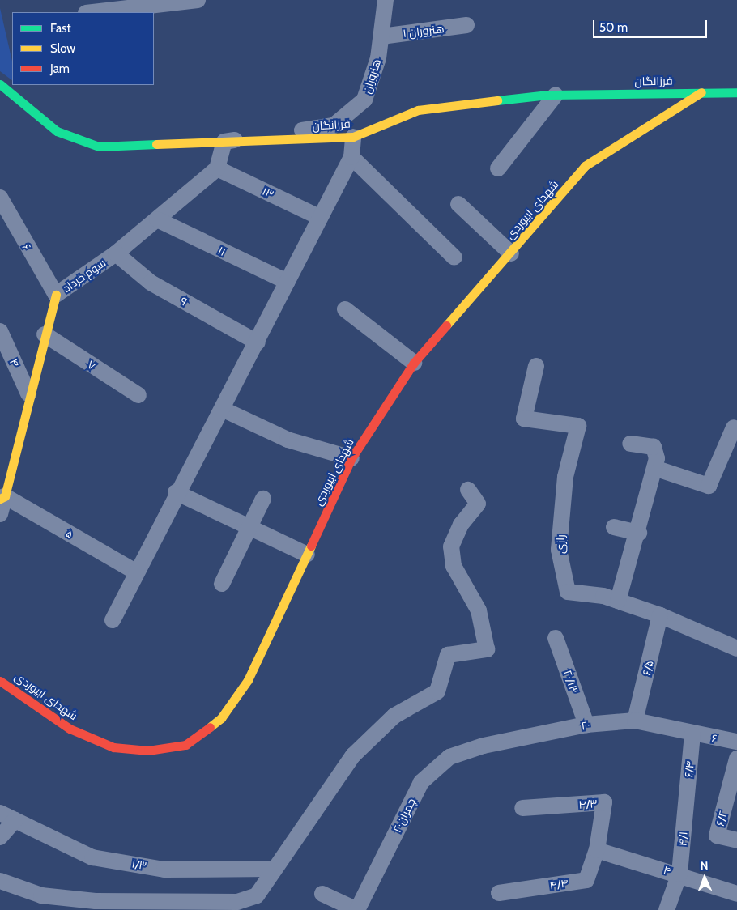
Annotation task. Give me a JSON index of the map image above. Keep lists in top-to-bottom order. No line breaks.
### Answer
{"streets":{"street":["هنروران ۱","هنروران","فرزانگان","۱۳","شهدای ابیوردی","۶","۱۱","سوم خرداد","۹","۴","۷","۵","رازی","۶/۵","۲۰/۱۳","۲۰","۶/۴","۴/۳","چمران۲۰","۶/۲","۴/۱","۱/۳","۴/۴"]},"crossings":[["هنروران ۱","هنروران"],["هنروران","فرزانگان"],["فرزانگان","شهدای ابیوردی"],["۱۳","سوم خرداد"],["۶","سوم خرداد"],["۶","۲۰"],["۶","۶/۴"],["۱۱","سوم خرداد"],["سوم خرداد","۹"],["سوم خرداد","۴"],["سوم خرداد","۷"],["سوم خرداد","۵"],["۴","۴/۳"],["۴","۴/۱"],["۴","۴/۴"],["رازی","۶/۵"],["۶/۵","۲۰"],["۲۰/۱۳","۲۰"],["۲۰","۶/۴"],["۲۰","چمران۲۰"],["۶/۴","۴/۱"],["۴/۳","۴/۴"]],"legend":["Fast","Slow","Jam"],"scale_bar":"50 m","north":"top"}
